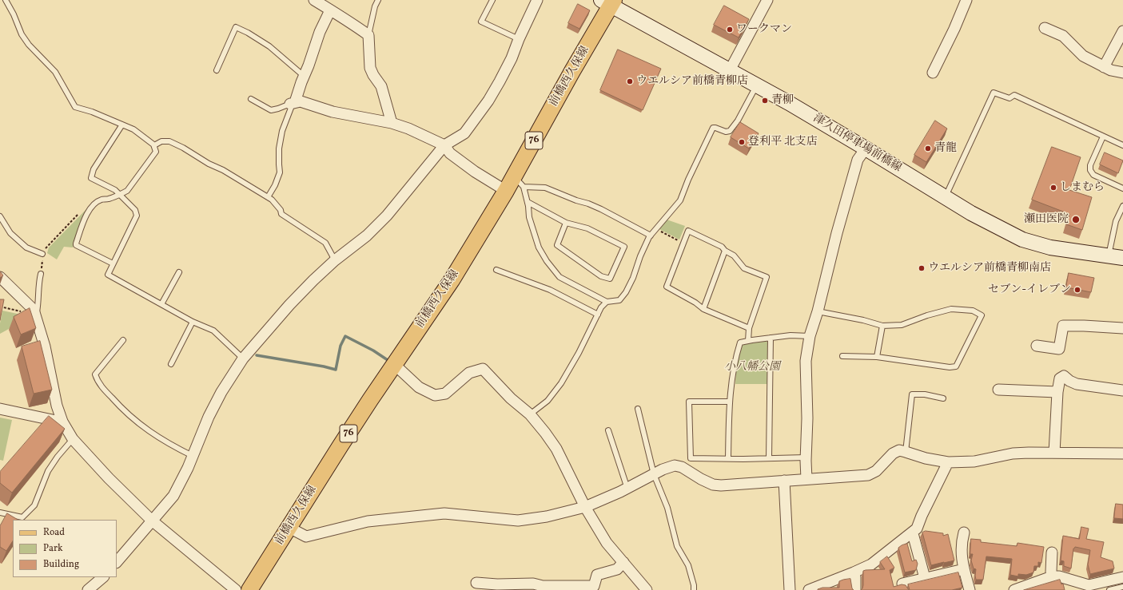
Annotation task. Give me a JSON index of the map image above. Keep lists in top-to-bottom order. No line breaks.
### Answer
{"streets":{"main road":["前橋西久保線","76","津久田停車場前橋線"]},"crossings":[["前橋西久保線","津久田停車場前橋線"]],"parks":["小八幡公園"],"places":["ワークマン","ウエルシア前橋青柳店","青柳","登利平 北支店","青龍","しまむら","瀬田医院","ウエルシア前橋青柳南店","セブン-イレブン"],"legend":["Road","Park","Building"]}
